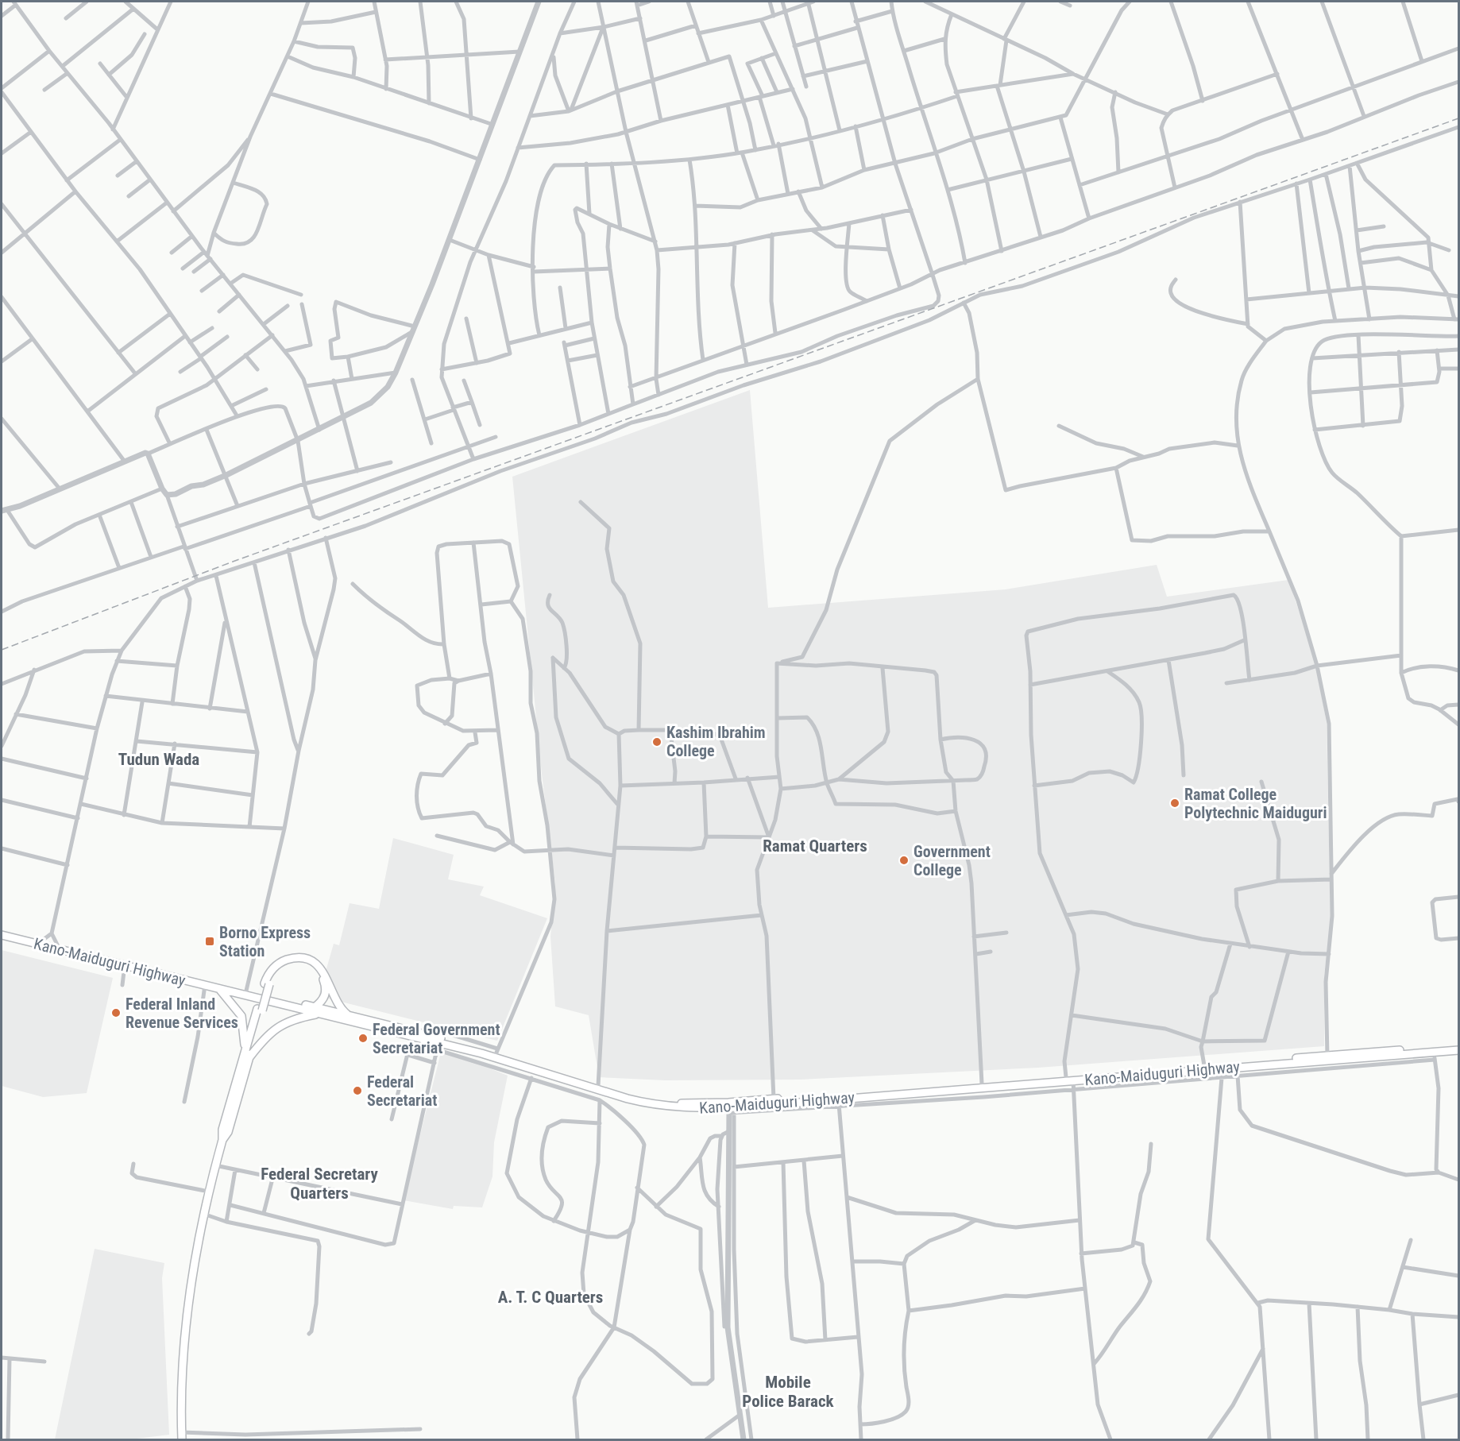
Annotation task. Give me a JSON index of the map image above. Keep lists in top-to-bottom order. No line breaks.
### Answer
{"streets":{"highway":["Kano-Maiduguri Highway"]},"districts":["Tudun Wada","Ramat Quarters","Federal Secretary Quarters","A. T. C Quarters","Mobile Police Barack"],"places":{"other":["Kashim Ibrahim College","Ramat College Polytechnic Maiduguri","Government College","Federal Inland Revenue Services","Federal Government Secretariat","Federal Secretariat"],"transit":["Borno Express Station"]}}
